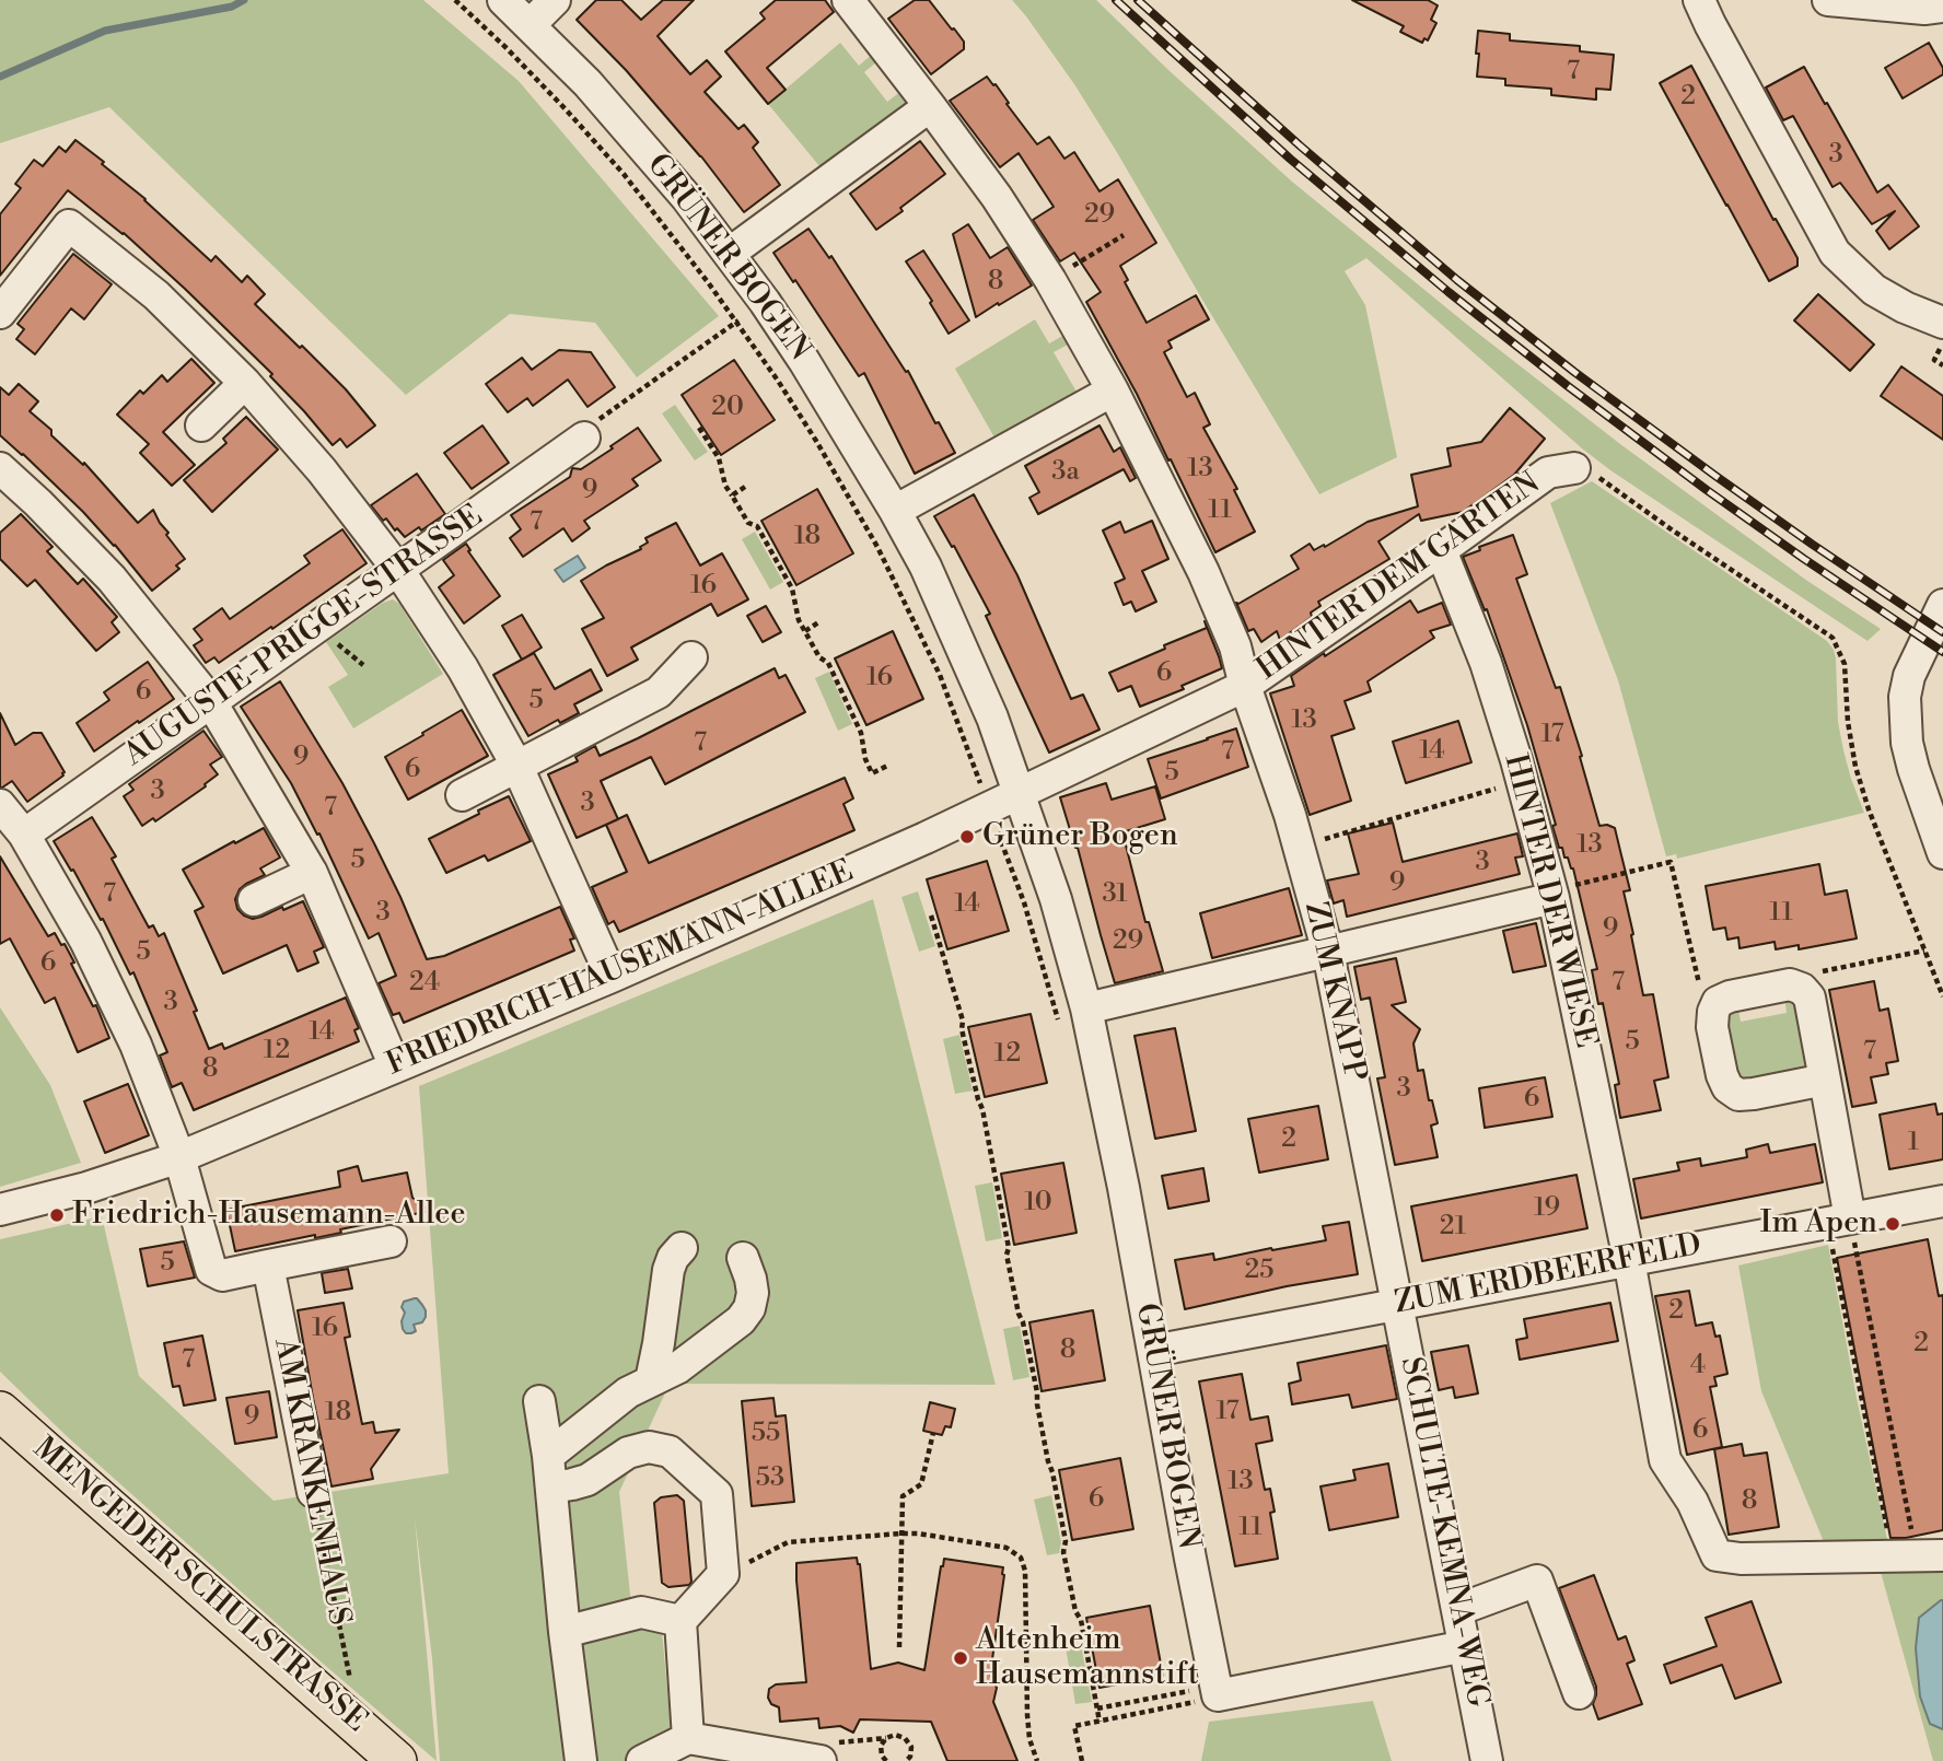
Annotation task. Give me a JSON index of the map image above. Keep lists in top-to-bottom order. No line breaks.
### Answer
{"streets":{"main road":["MENGEDER SCHULSTRASSE"],"street":["GRÜNER BOGEN","HINTER DEM GARTEN","AUGUSTE-PRIGGE-STRASSE","HINTER DER WIESE","FRIEDRICH-HAUSEMANN-ALLEE","ZUM KNAPP","ZUM ERDBEERFELD","AM KRANKENHAUS","SCHULTE-KEMNA-WEG"]},"crossings":[["GRÜNER BOGEN","HINTER DEM GARTEN"],["GRÜNER BOGEN","FRIEDRICH-HAUSEMANN-ALLEE"],["GRÜNER BOGEN","ZUM ERDBEERFELD"],["HINTER DEM GARTEN","HINTER DER WIESE"],["HINTER DEM GARTEN","FRIEDRICH-HAUSEMANN-ALLEE"],["HINTER DEM GARTEN","ZUM KNAPP"],["HINTER DER WIESE","ZUM ERDBEERFELD"],["ZUM KNAPP","ZUM ERDBEERFELD"],["ZUM KNAPP","SCHULTE-KEMNA-WEG"],["ZUM ERDBEERFELD","SCHULTE-KEMNA-WEG"]],"places":["Grüner Bogen","Friedrich-Hausemann-Allee","Im Apen","Altenheim Hausemannstift"],"house_numbers":["7","2","3","29","8","20","13","3a","9","11","7","18","16","6","16","6","5","13","17","7","14","7","9","6","5","3","3","7","13","5","3","9","7","31","14","3","11","9","29","5","6","24","7","3","14","5","12","7","12","8","3","6","2","1","10","19","21","5","25","2","16","2","8","7","4","17","18","9","6","55","53","13","6","8","11"]}
